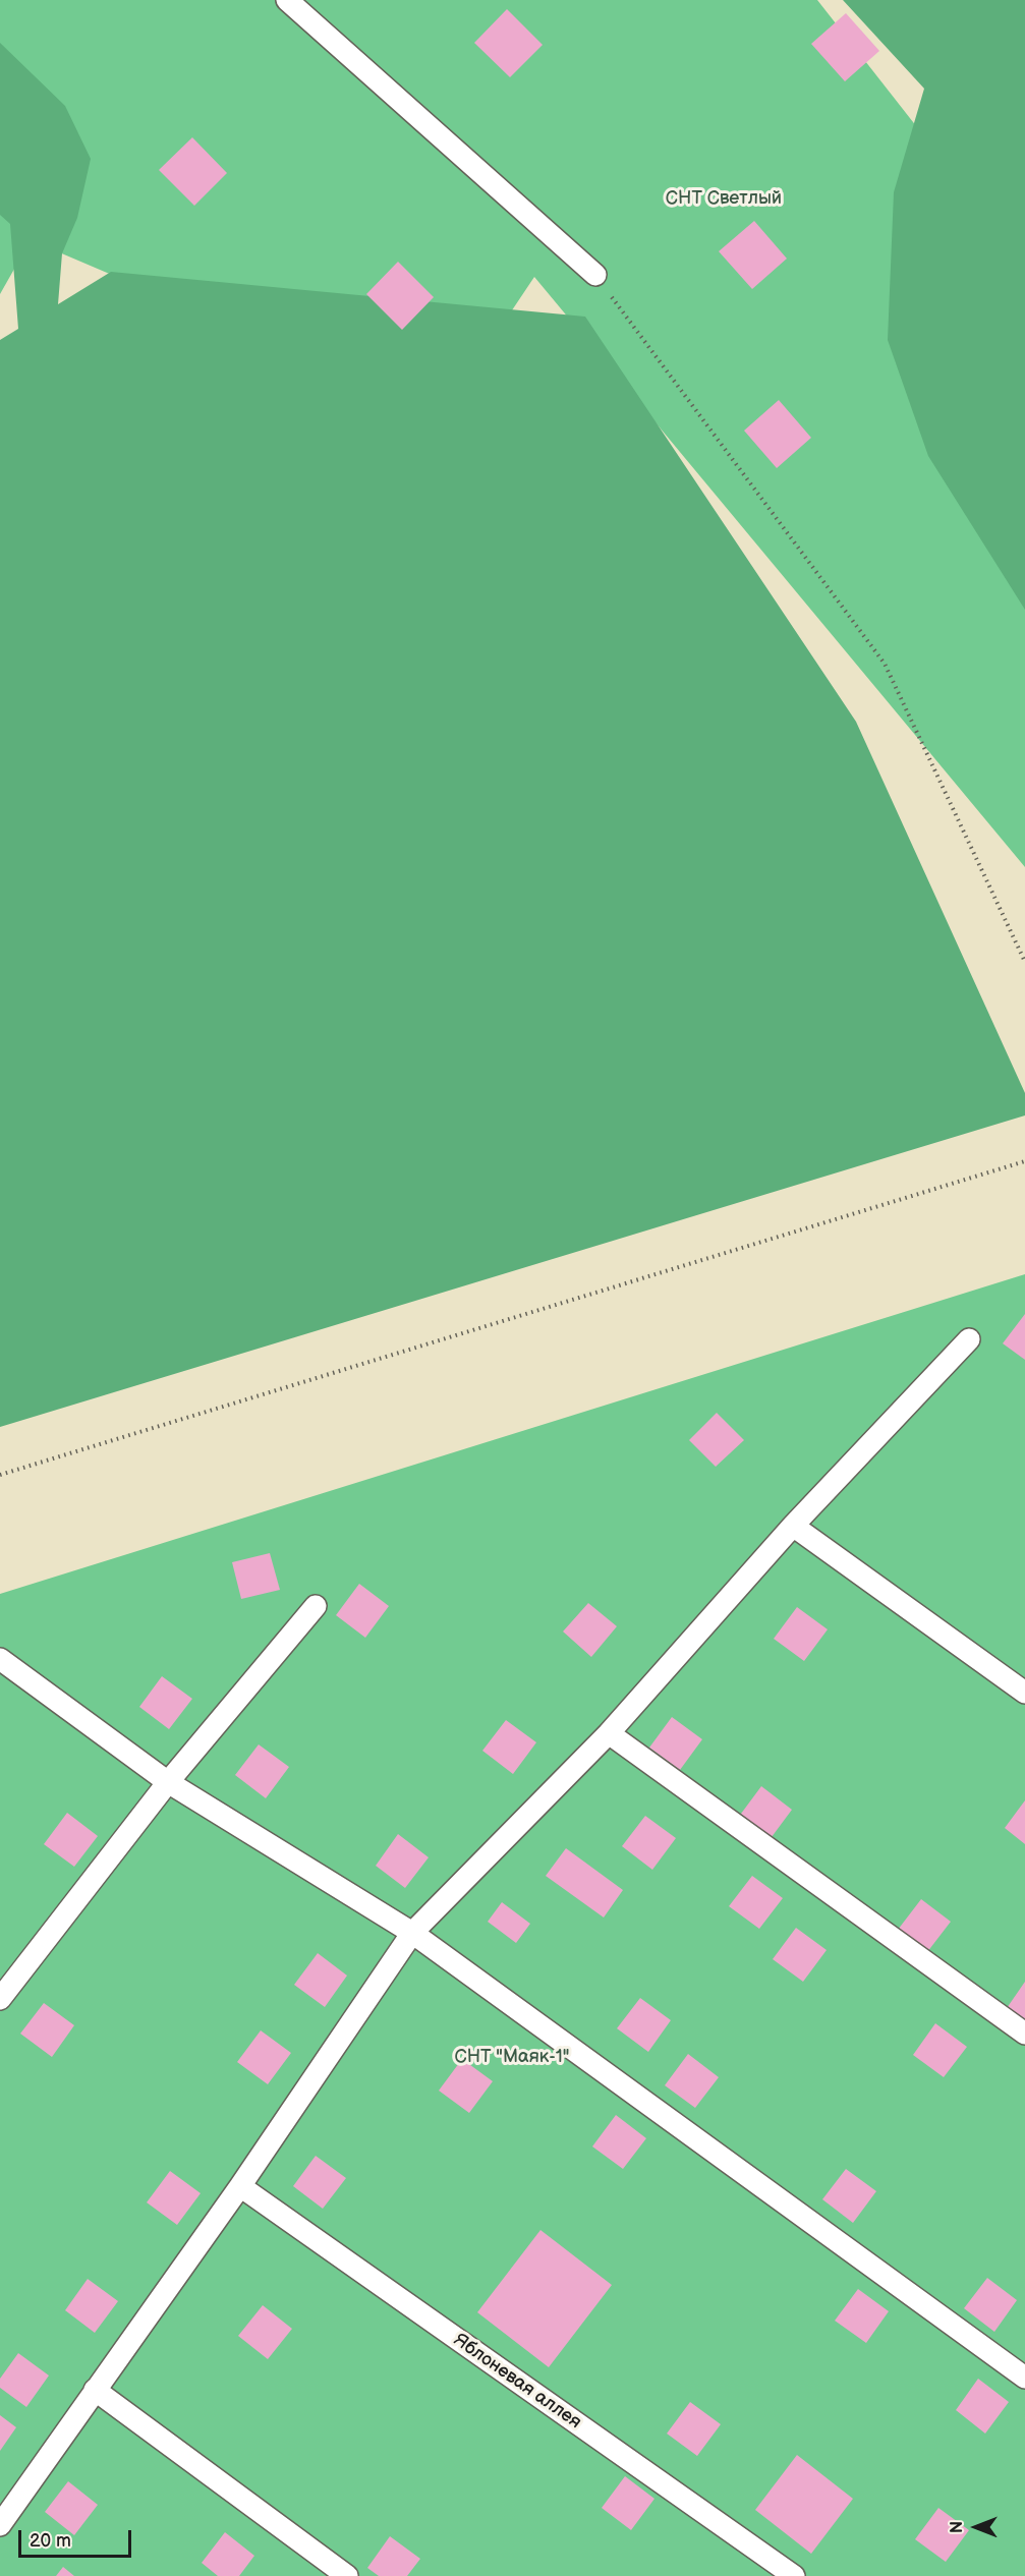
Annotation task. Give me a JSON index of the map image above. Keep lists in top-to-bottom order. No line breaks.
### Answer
{"streets":{"lane":["Яблоневая аллея"]},"parks":["СНТ Светлый","СНТ \"Маяк-1\""],"scale_bar":"20 m","north":"left"}
